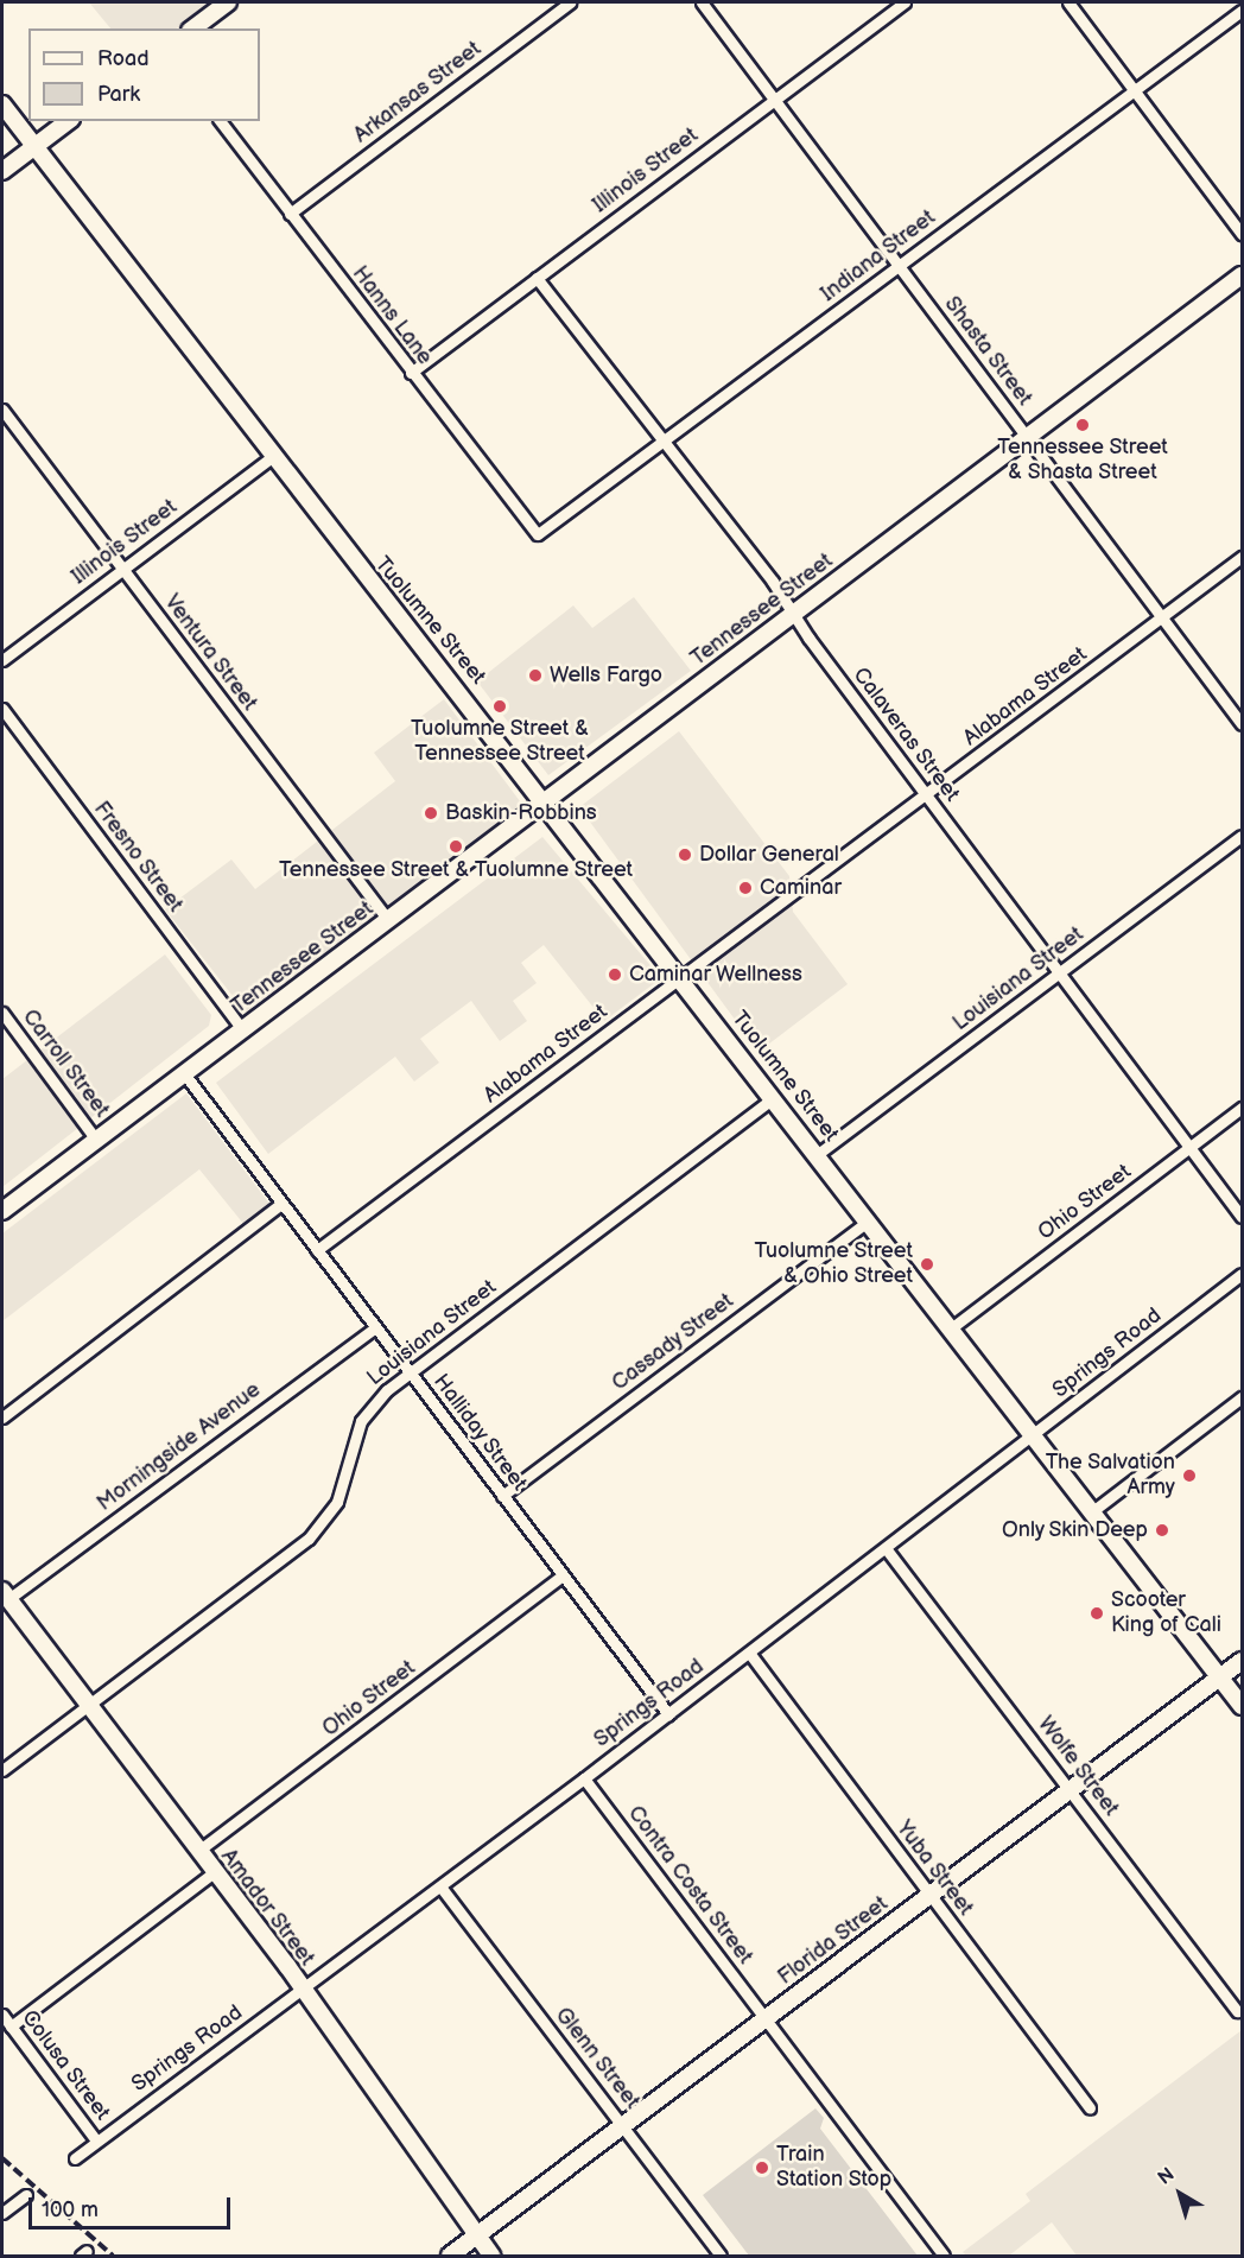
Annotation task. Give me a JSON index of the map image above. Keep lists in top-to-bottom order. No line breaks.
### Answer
{"streets":{"main road":["Tennessee Street","Tuolumne Street","Amador Street","Florida Street"],"street":["Arkansas Street","Illinois Street","Indiana Street","Hanns Lane","Shasta Street","Ventura Street","Alabama Street","Calaveras Street","Fresno Street","Louisiana Street","Carroll Street","Ohio Street","Cassady Street","Springs Road","Halliday Street","Morningside Avenue","Wolfe Street","Yuba Street","Contra Costa Street","Glenn Street","Colusa Street"]},"crossings":[["Arkansas Street","Hanns Lane"],["Illinois Street","Hanns Lane"],["Illinois Street","Shasta Street"],["Illinois Street","Tuolumne Street"],["Illinois Street","Ventura Street"],["Illinois Street","Calaveras Street"],["Indiana Street","Hanns Lane"],["Indiana Street","Shasta Street"],["Indiana Street","Calaveras Street"],["Shasta Street","Tennessee Street"],["Shasta Street","Alabama Street"],["Tennessee Street","Tuolumne Street"],["Tennessee Street","Ventura Street"],["Tennessee Street","Calaveras Street"],["Tennessee Street","Fresno Street"],["Tennessee Street","Carroll Street"],["Tennessee Street","Halliday Street"],["Tuolumne Street","Alabama Street"],["Tuolumne Street","Louisiana Street"],["Tuolumne Street","Ohio Street"],["Tuolumne Street","Cassady Street"],["Tuolumne Street","Springs Road"],["Tuolumne Street","Florida Street"],["Alabama Street","Calaveras Street"],["Alabama Street","Halliday Street"],["Calaveras Street","Louisiana Street"],["Calaveras Street","Ohio Street"],["Louisiana Street","Halliday Street"],["Louisiana Street","Amador Street"],["Ohio Street","Halliday Street"],["Ohio Street","Amador Street"],["Cassady Street","Halliday Street"],["Springs Road","Halliday Street"],["Springs Road","Wolfe Street"],["Springs Road","Yuba Street"],["Springs Road","Contra Costa Street"],["Springs Road","Amador Street"],["Springs Road","Glenn Street"],["Springs Road","Colusa Street"],["Halliday Street","Morningside Avenue"],["Morningside Avenue","Amador Street"],["Wolfe Street","Florida Street"],["Yuba Street","Florida Street"],["Contra Costa Street","Florida Street"],["Amador Street","Florida Street"],["Florida Street","Glenn Street"]],"places":["Tennessee Street & Shasta Street","Wells Fargo","Tuolumne Street & Tennessee Street","Baskin-Robbins","Tennessee Street & Tuolumne Street","Dollar General","Caminar","Caminar Wellness","Tuolumne Street & Ohio Street","The Salvation Army","Only Skin Deep","Scooter King of Cali","Train Station Stop"],"legend":["Road","Park"],"scale_bar":"100 m","north":"top left"}
